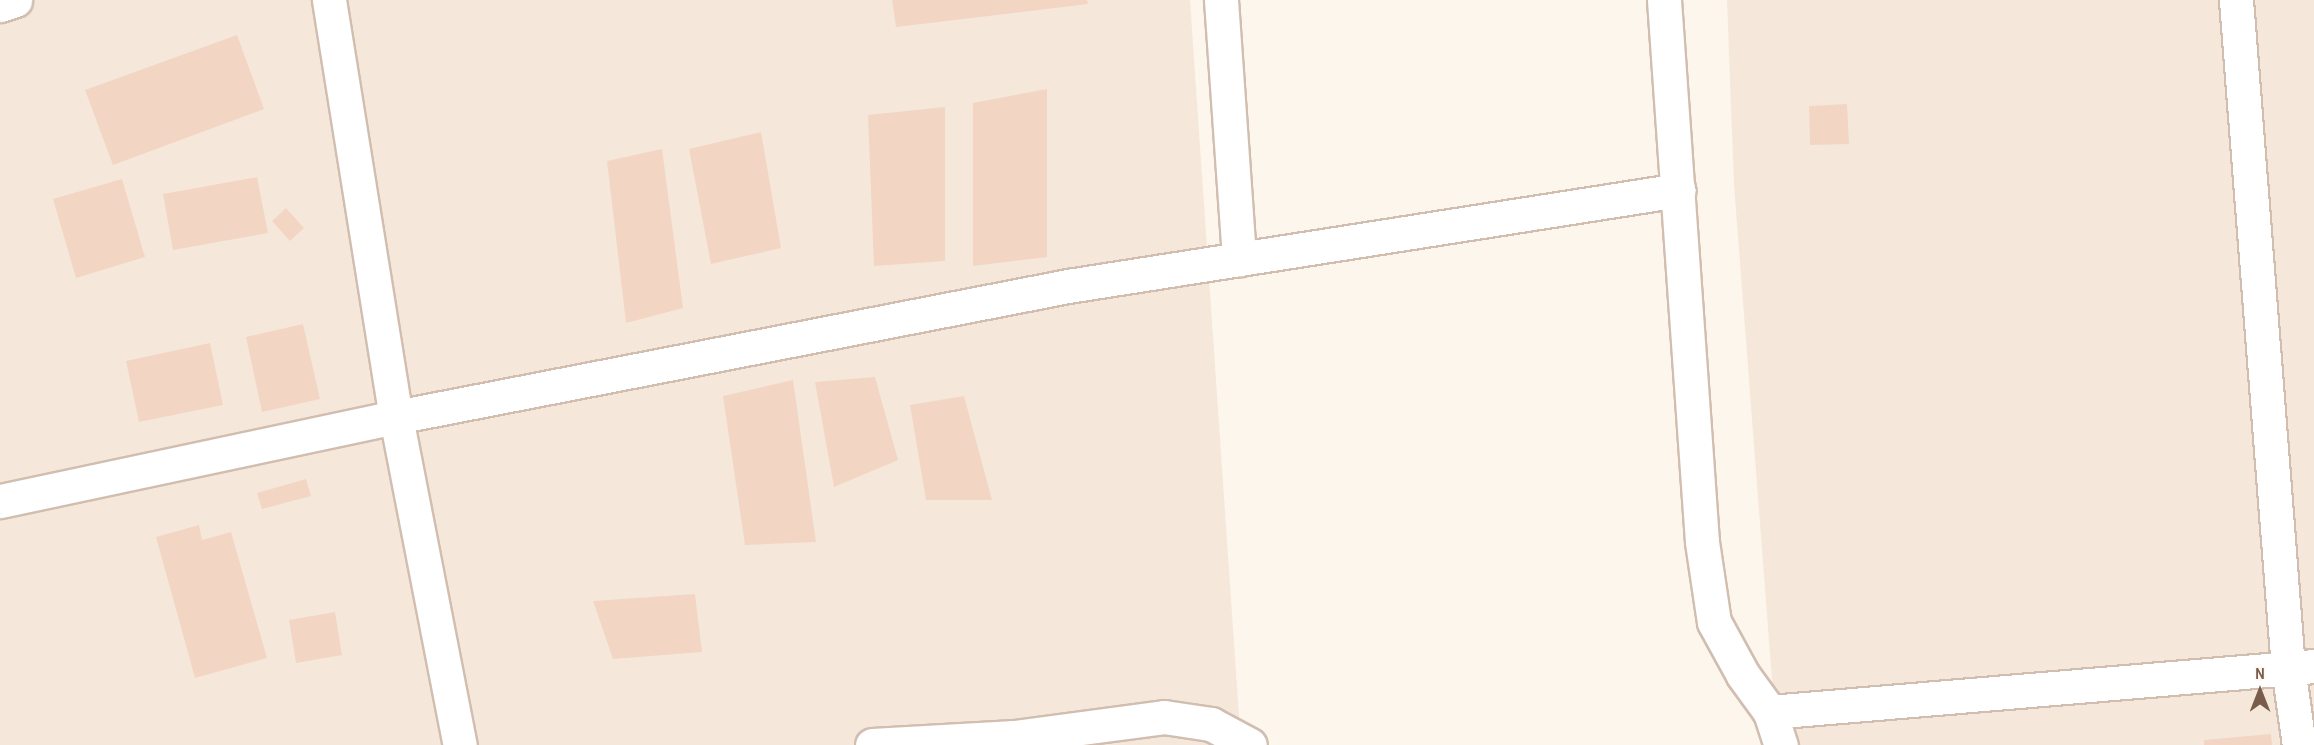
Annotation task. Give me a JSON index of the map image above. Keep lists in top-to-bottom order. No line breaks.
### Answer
{"north":"top"}
